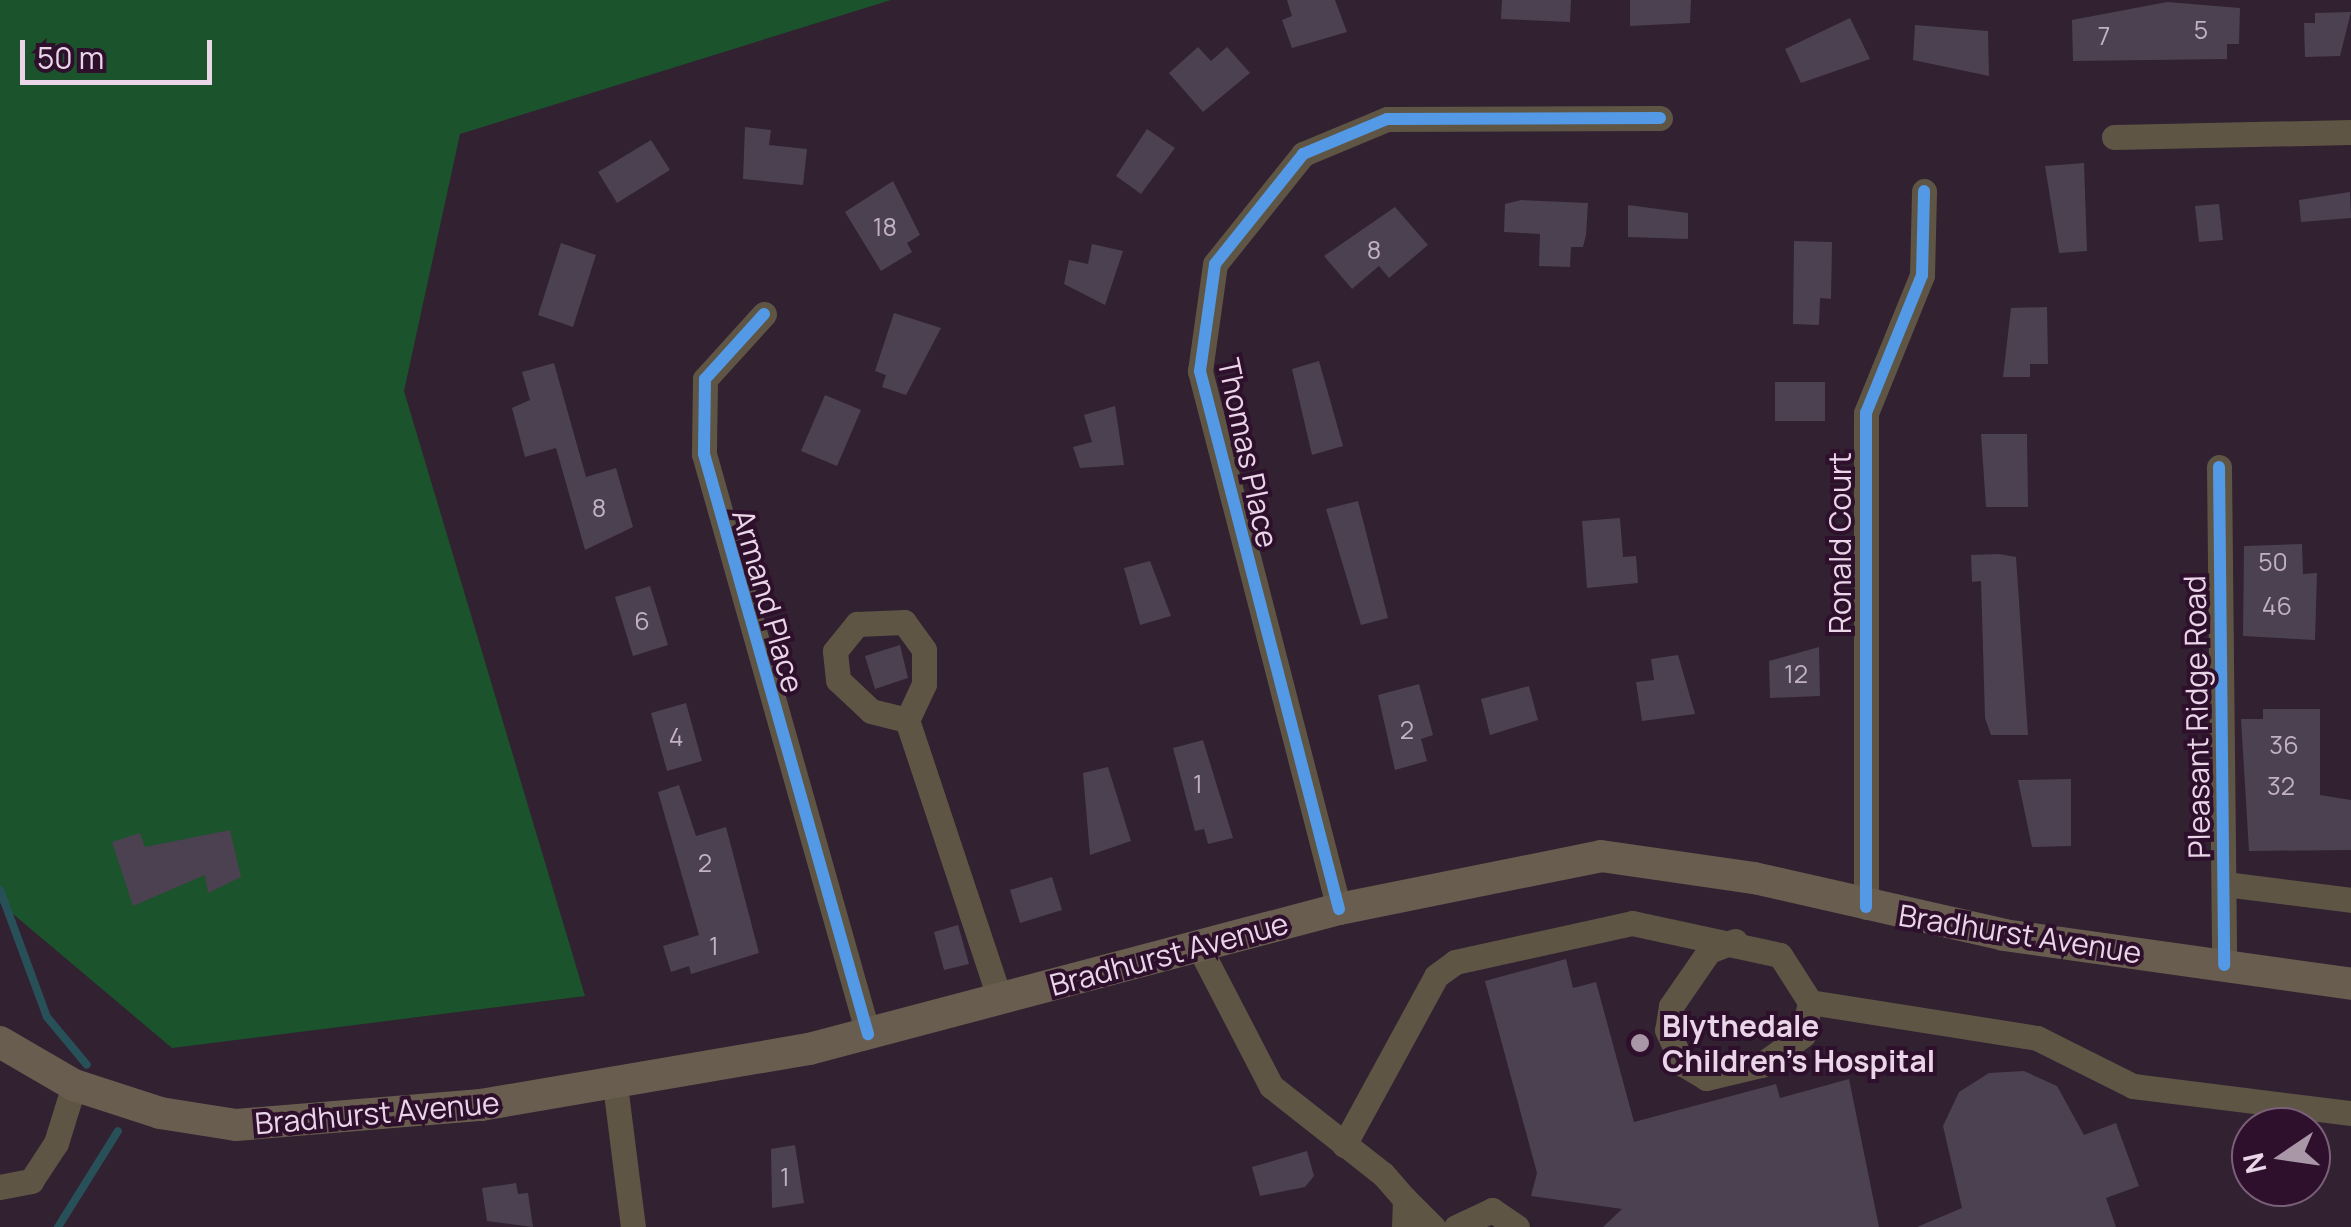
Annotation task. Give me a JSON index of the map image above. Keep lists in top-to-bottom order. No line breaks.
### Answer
{"streets":{"main road":["Bradhurst Avenue"],"street":["Thomas Place","Ronald Court","Armand Place","Pleasant Ridge Road"]},"crossings":[["Thomas Place","Bradhurst Avenue"],["Ronald Court","Bradhurst Avenue"],["Armand Place","Bradhurst Avenue"],["Pleasant Ridge Road","Bradhurst Avenue"]],"places":["Blythedale Children's Hospital"],"house_numbers":["5","7","18","8","8","50","46","6","12","2","4","36","1","32","2","1","1"],"scale_bar":"50 m","north":"left"}
